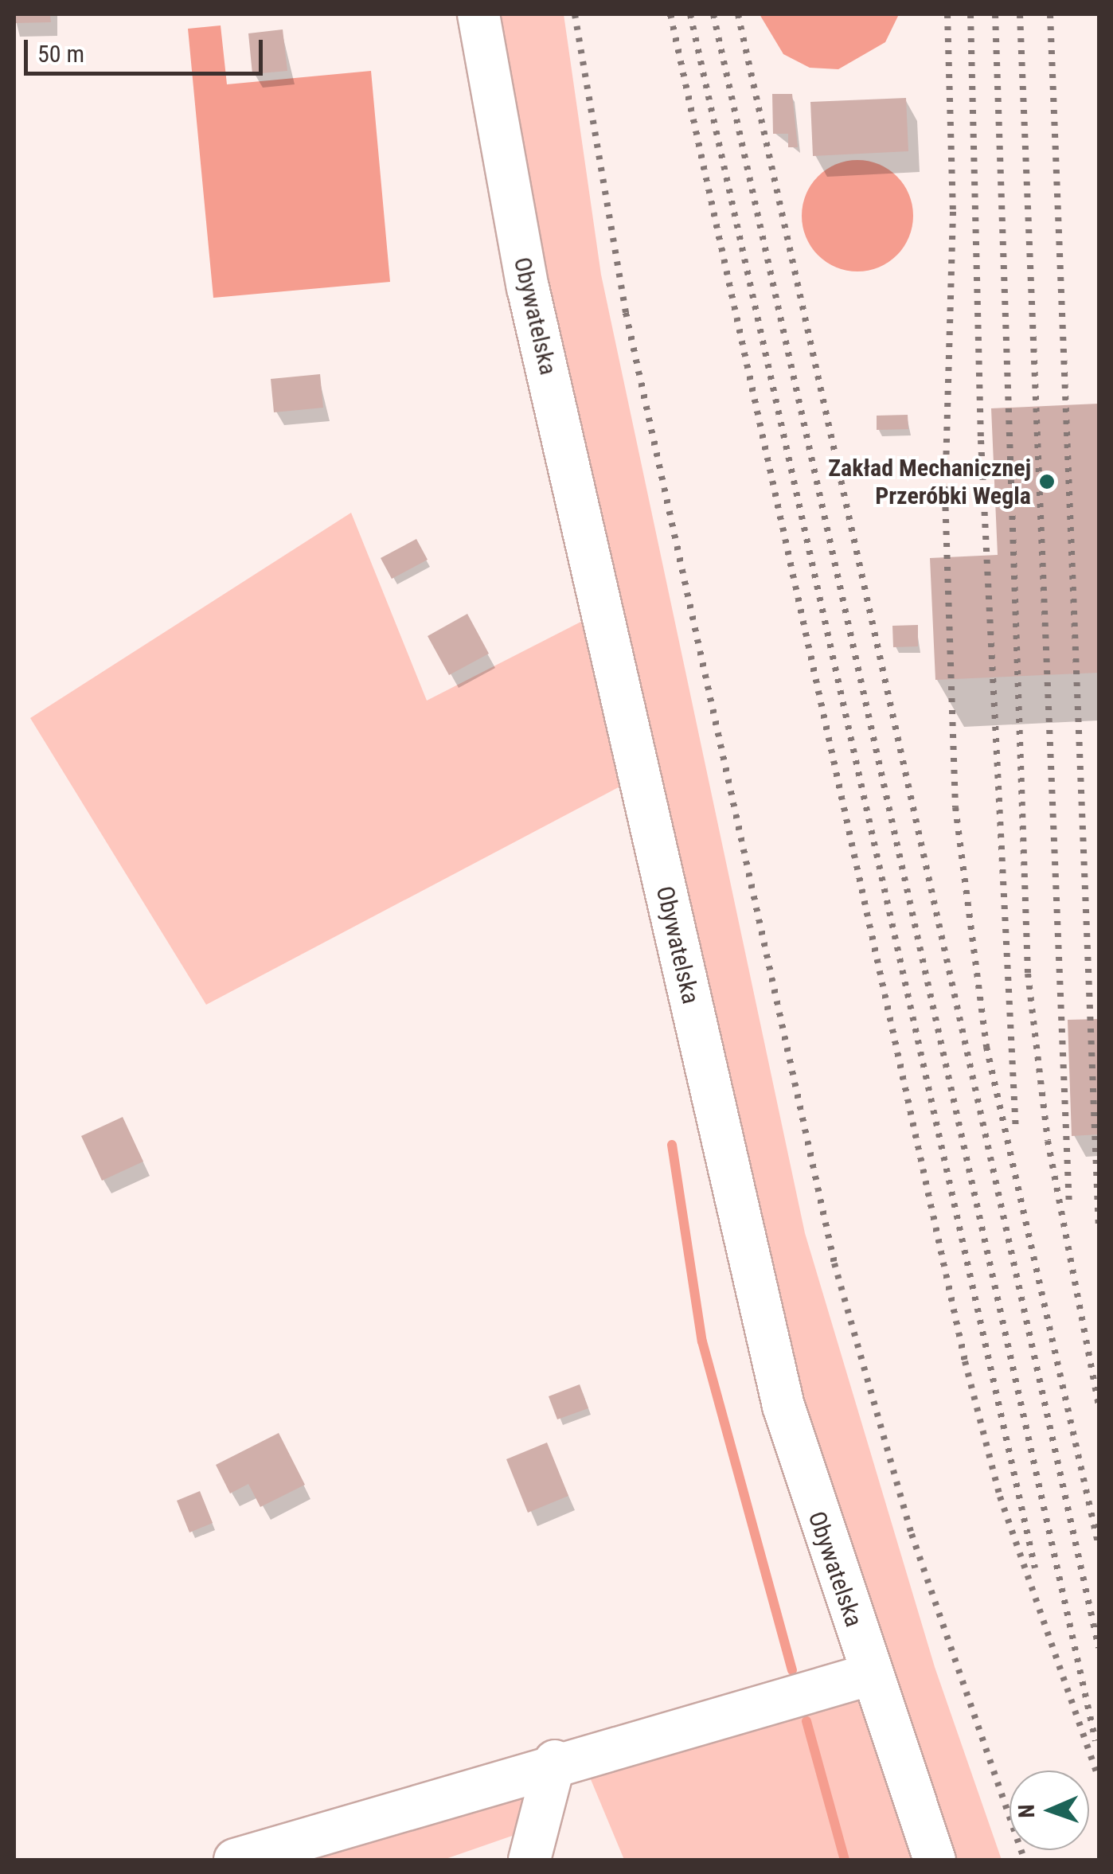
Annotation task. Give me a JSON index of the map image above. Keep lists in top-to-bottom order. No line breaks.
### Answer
{"streets":{"street":["Obywatelska"]},"places":["Zakład Mechanicznej Przeróbki Wegla"],"scale_bar":"50 m","north":"left"}
